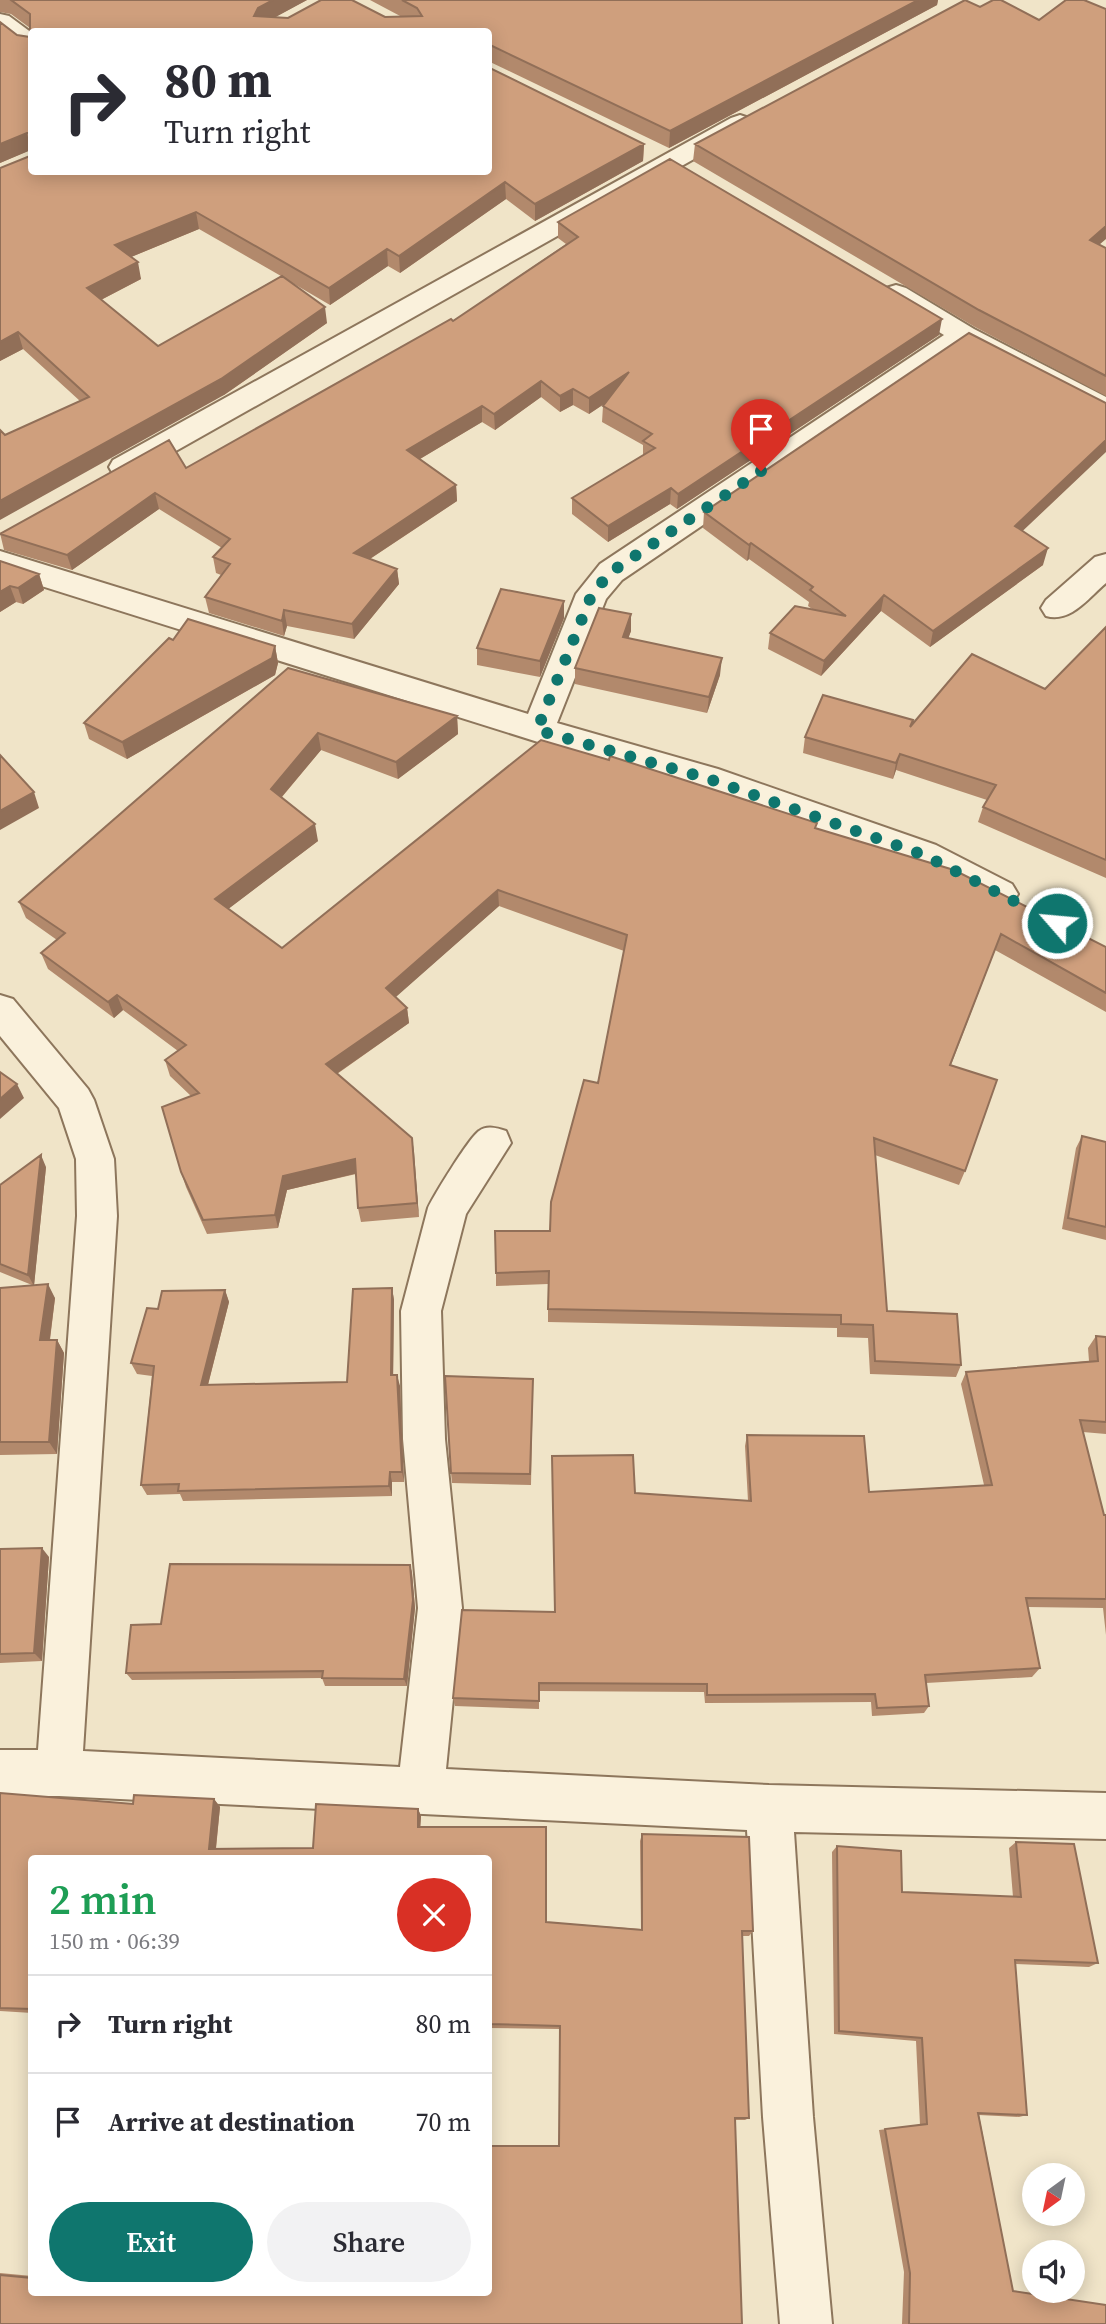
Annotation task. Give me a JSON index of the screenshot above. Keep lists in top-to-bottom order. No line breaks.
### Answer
{"north":"bottom left","page":{"turn":["80 m","Turn right"],"heading":["2 min","150 m · 06:39"],"list":[{"name":"Turn right","value":"80 m"},{"name":"Arrive at destination","value":"70 m"}],"buttons":["Exit","Share"]}}
